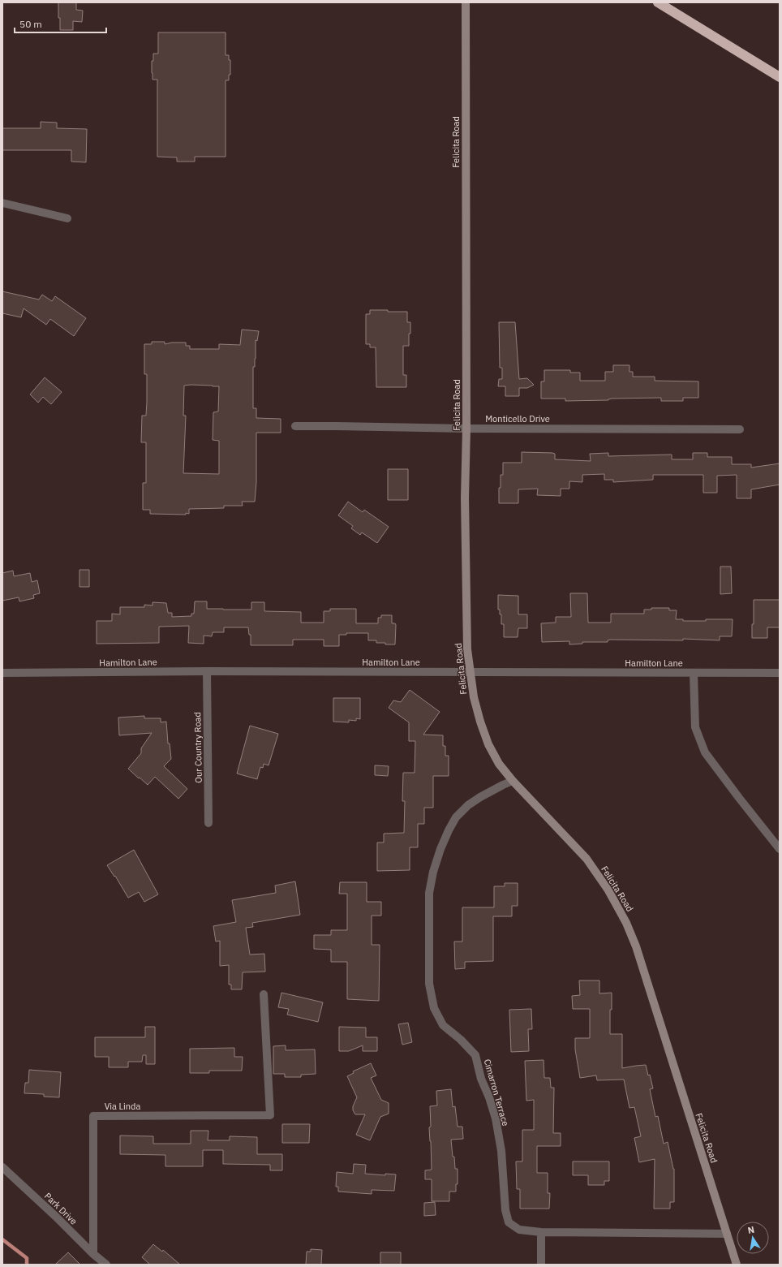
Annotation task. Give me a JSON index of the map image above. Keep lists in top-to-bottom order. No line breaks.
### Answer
{"streets":{"main road":["Felicita Road"],"street":["Monticello Drive","Hamilton Lane","Our Country Road","Cimarron Terrace","Via Linda","Park Drive"]},"crossings":[["Felicita Road","Monticello Drive"],["Felicita Road","Hamilton Lane"],["Felicita Road","Cimarron Terrace"],["Hamilton Lane","Our Country Road"],["Via Linda","Park Drive"]],"scale_bar":"50 m","north":"top"}
